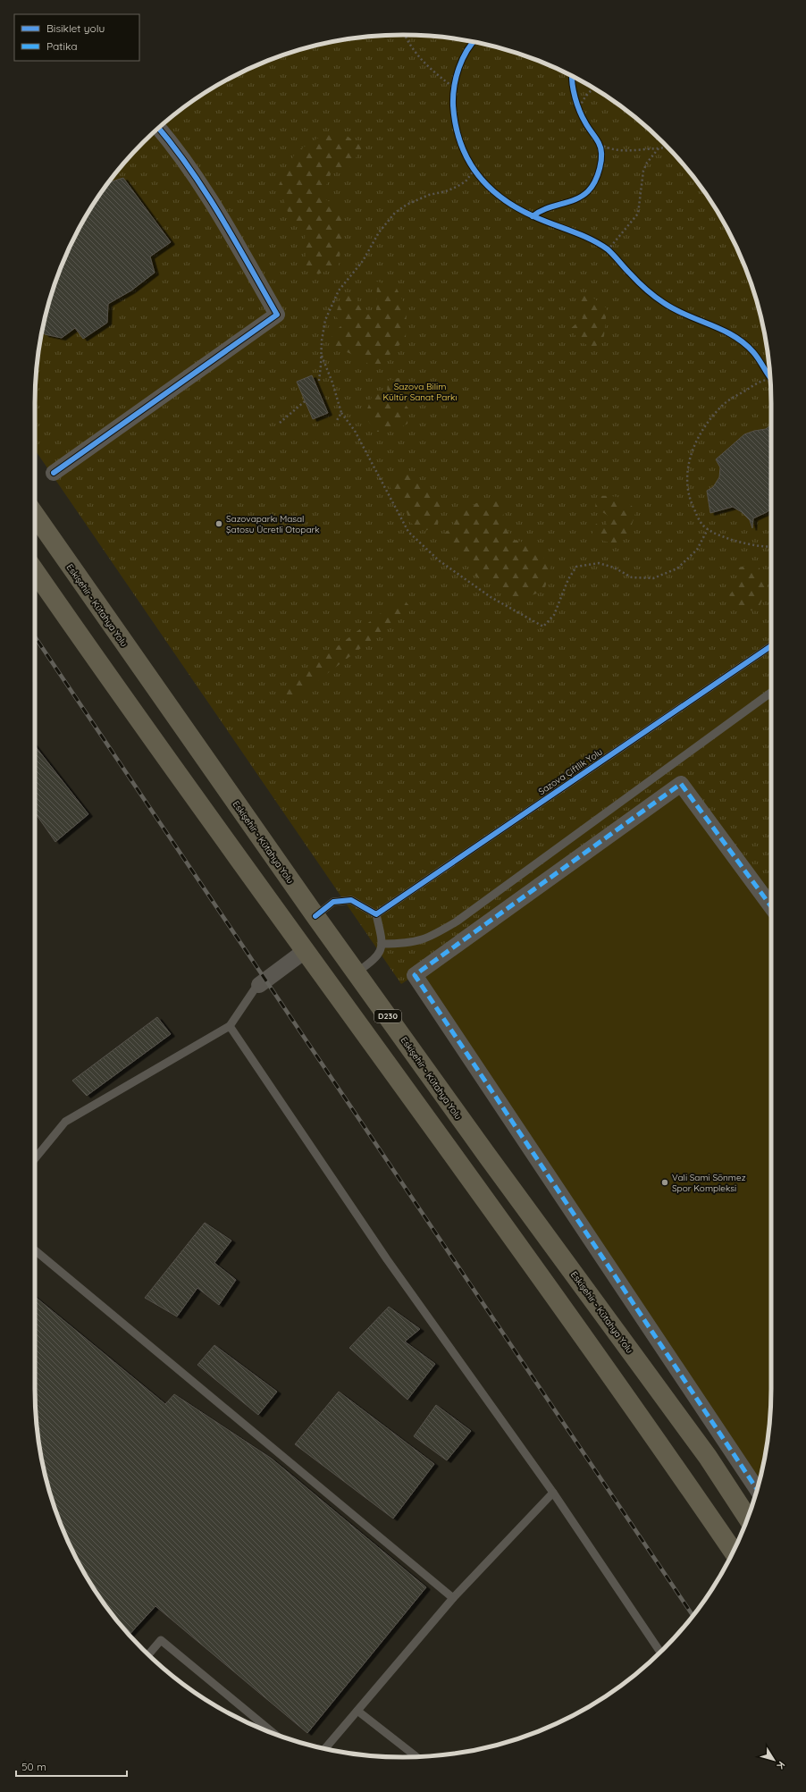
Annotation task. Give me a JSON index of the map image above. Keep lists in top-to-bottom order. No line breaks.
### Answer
{"streets":{"highway":["Eskişehir - Kütahya Yolu","D230"],"lane":["Sazova Çiftlik Yolu"]},"parks":["Sazova Bilim Kültür Sanat Parkı"],"places":["Sazovaparkı Masal Şatosu Ücretli Otopark","Vali Sami Sönmez Spor Kompleksi"],"legend":["Bisiklet yolu","Patika"],"scale_bar":"50 m","north":"bottom right"}
